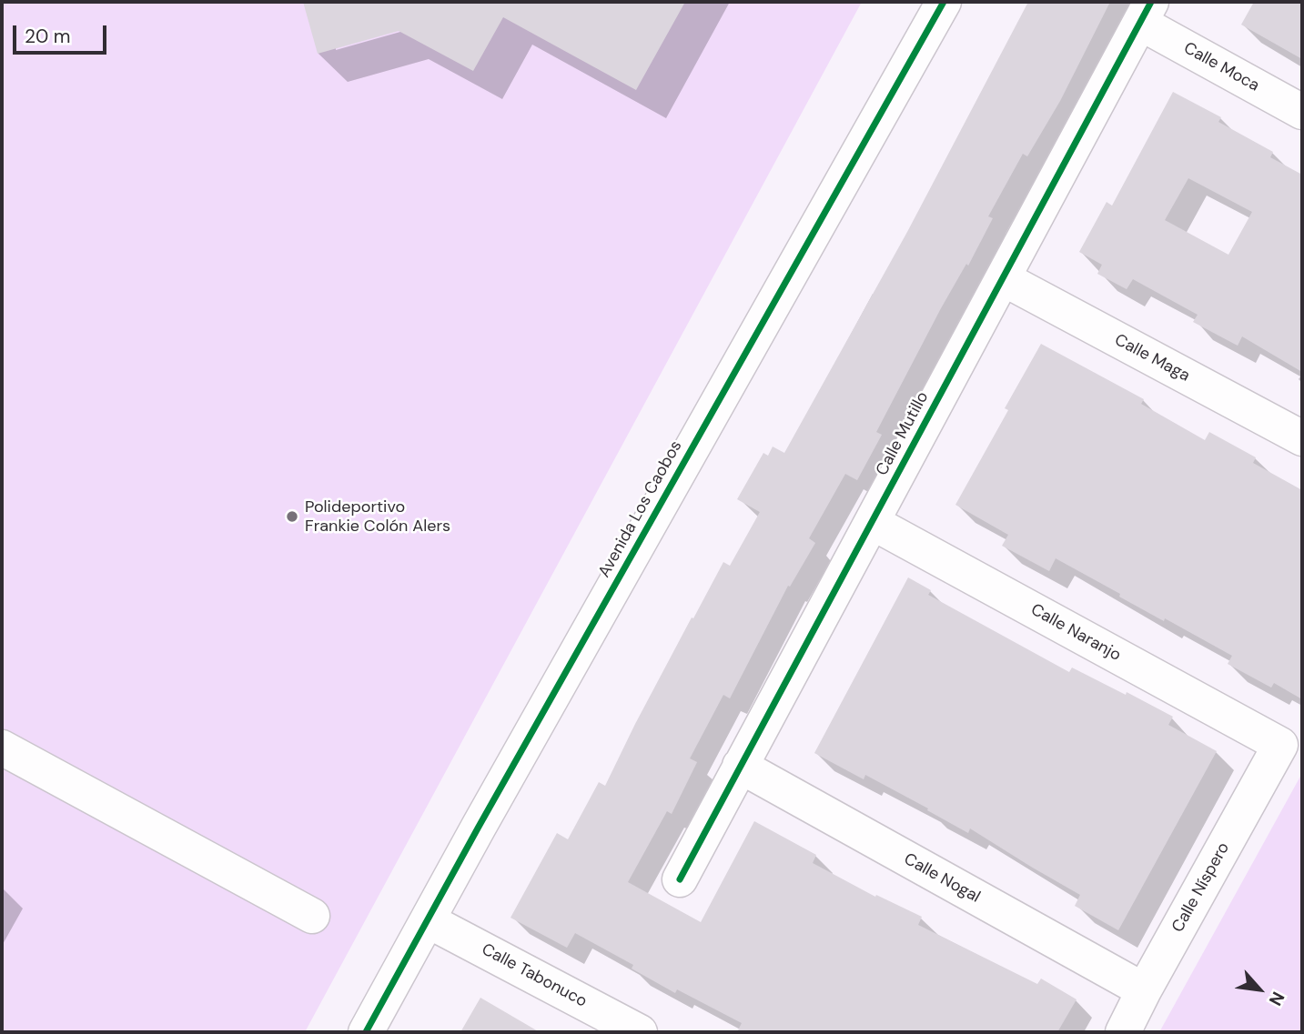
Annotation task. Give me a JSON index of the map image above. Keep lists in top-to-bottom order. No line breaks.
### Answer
{"streets":{"street":["Calle Moca","Calle Maga","Calle Mutillo","Avenida Los Caobos","Calle Naranjo","Calle Nogal","Calle Níspero","Calle Tabonuco"]},"crossings":[["Calle Moca","Calle Mutillo"],["Calle Maga","Calle Mutillo"],["Calle Mutillo","Calle Naranjo"],["Calle Mutillo","Calle Nogal"],["Avenida Los Caobos","Calle Tabonuco"],["Calle Naranjo","Calle Níspero"],["Calle Nogal","Calle Níspero"]],"places":["Polideportivo Frankie Colón Alers"],"scale_bar":"20 m","north":"bottom right"}
